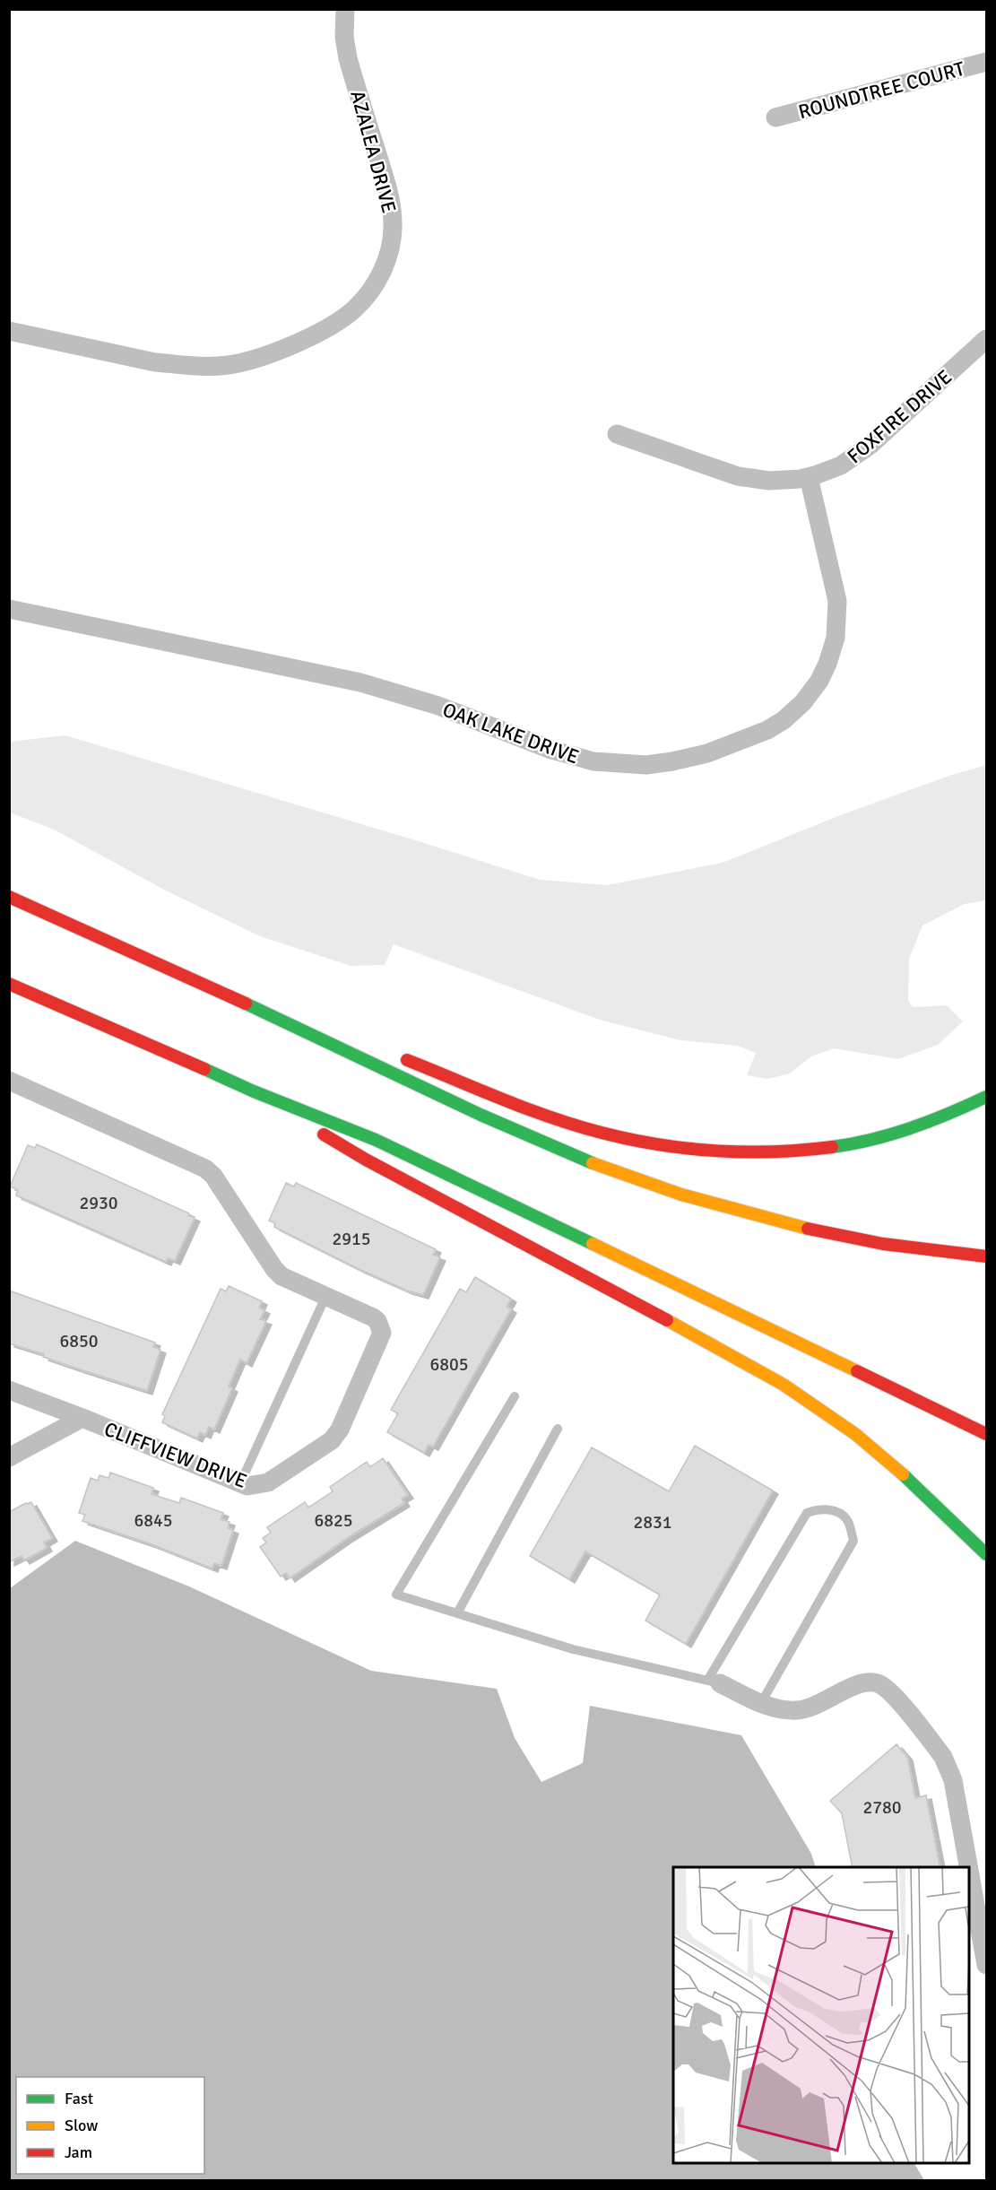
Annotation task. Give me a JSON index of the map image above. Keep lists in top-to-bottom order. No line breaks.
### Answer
{"streets":{"street":["ROUNDTREE COURT","AZALEA DRIVE","FOXFIRE DRIVE","OAK LAKE DRIVE","CLIFFVIEW DRIVE"]},"crossings":[["FOXFIRE DRIVE","OAK LAKE DRIVE"]],"house_numbers":["2930","2915","6850","6805","6845","6825","2831","2780"],"legend":["Fast","Slow","Jam"]}
